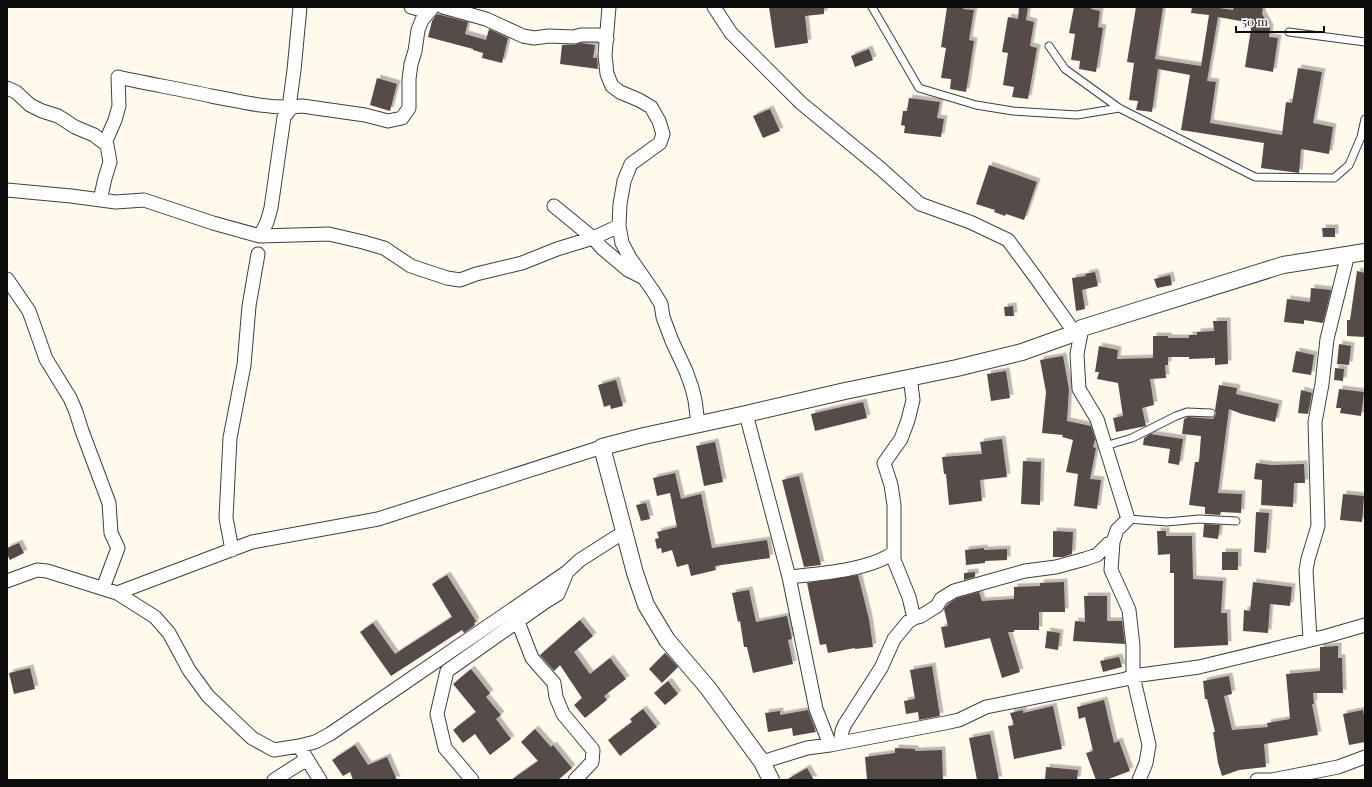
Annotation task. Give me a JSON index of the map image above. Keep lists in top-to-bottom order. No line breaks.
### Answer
{"scale_bar":"50 m"}
